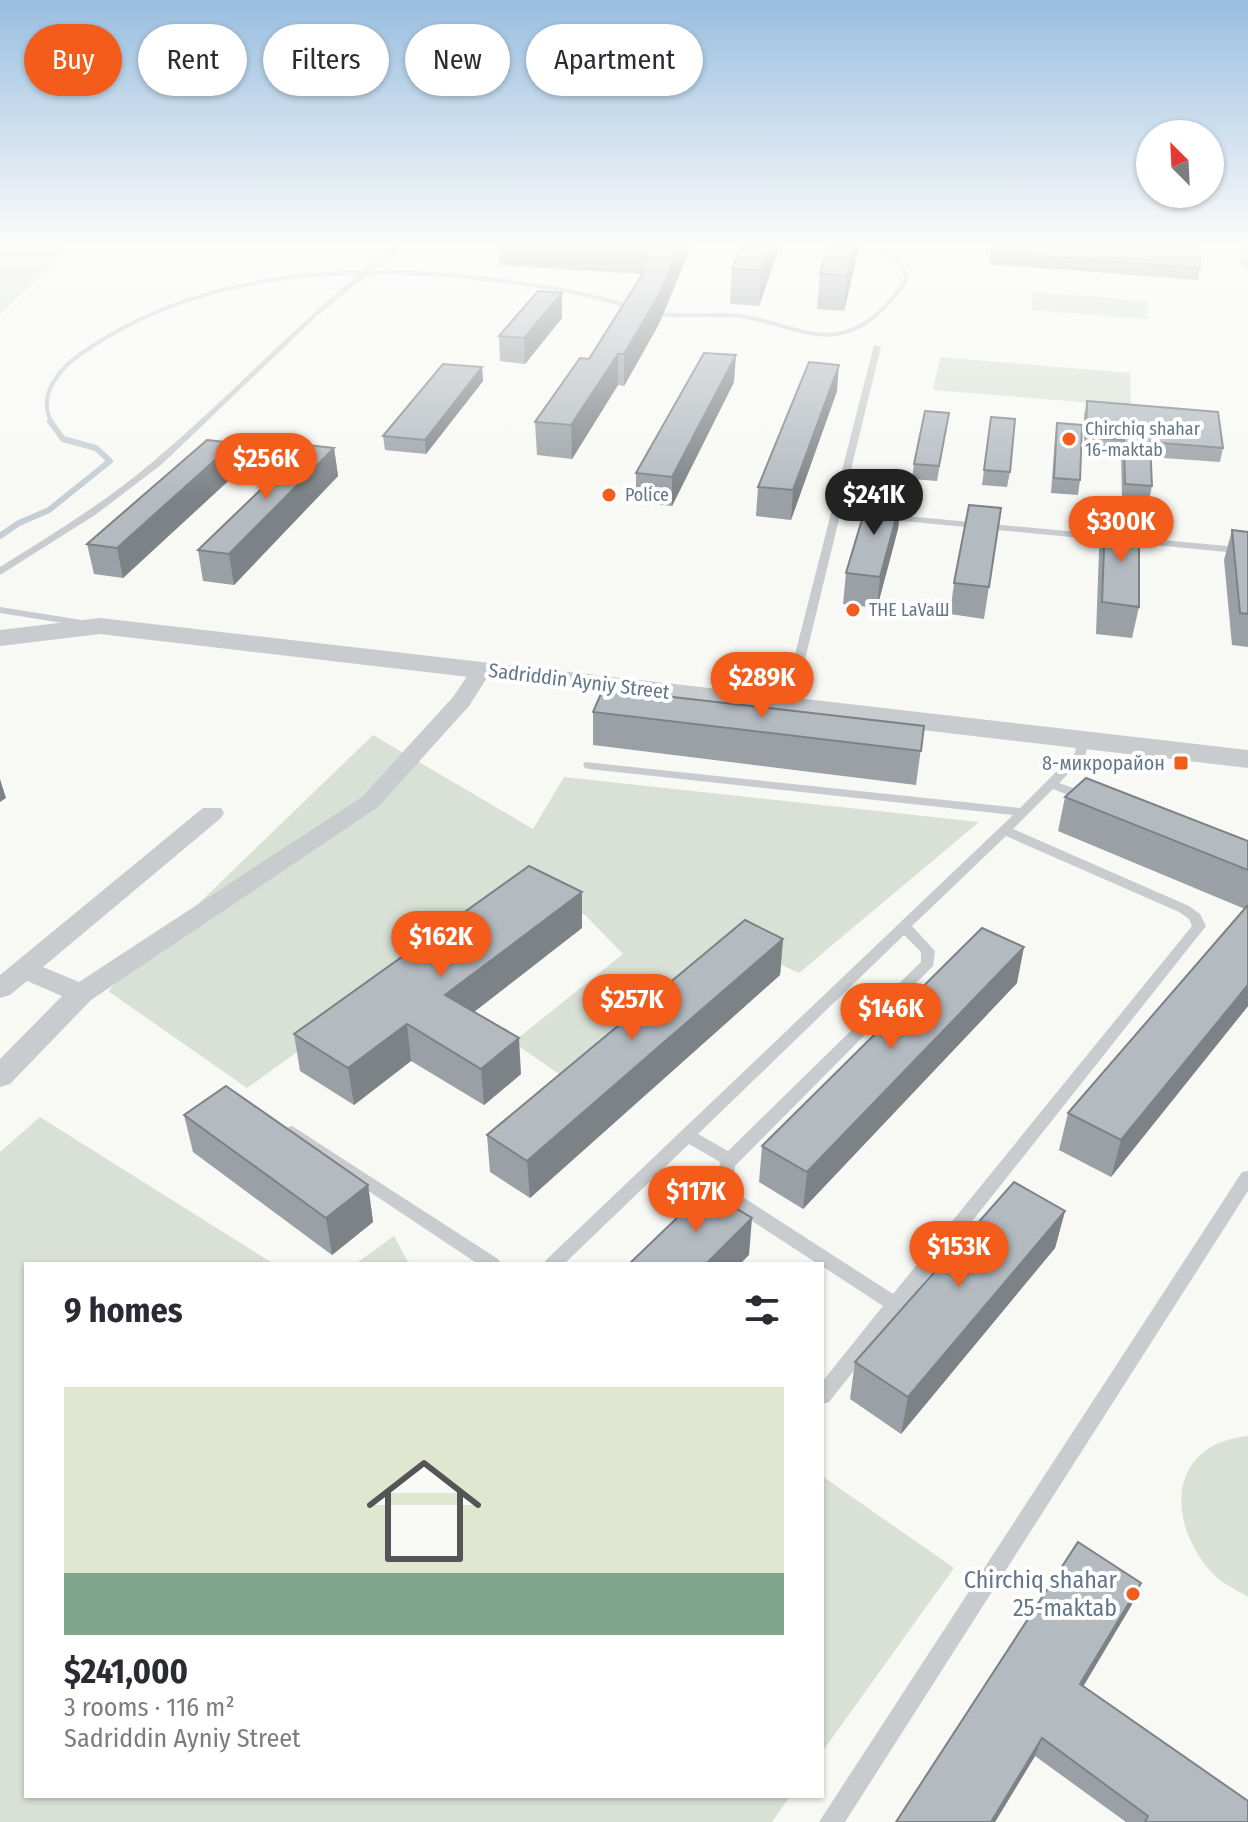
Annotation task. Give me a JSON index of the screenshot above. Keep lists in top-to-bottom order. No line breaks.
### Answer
{"streets":{"street":["Sadriddin Ayniy Street"]},"places":{"other":["Chirchiq shahar 16-maktab","Police","THE LaVaШ","Chirchiq shahar 25-maktab"],"transit":["8-микрорайон"]},"north":"top left","page":{"chip":["Buy","Rent","Filters","New","Apartment"],"price":["$256K","$241K","$300K","$289K","$162K","$257K","$146K","$117K","$153K"],"heading":"9 homes","list":[{"name":"$241,000","note":"3 rooms · 116 m² · Sadriddin Ayniy Street"}]}}
